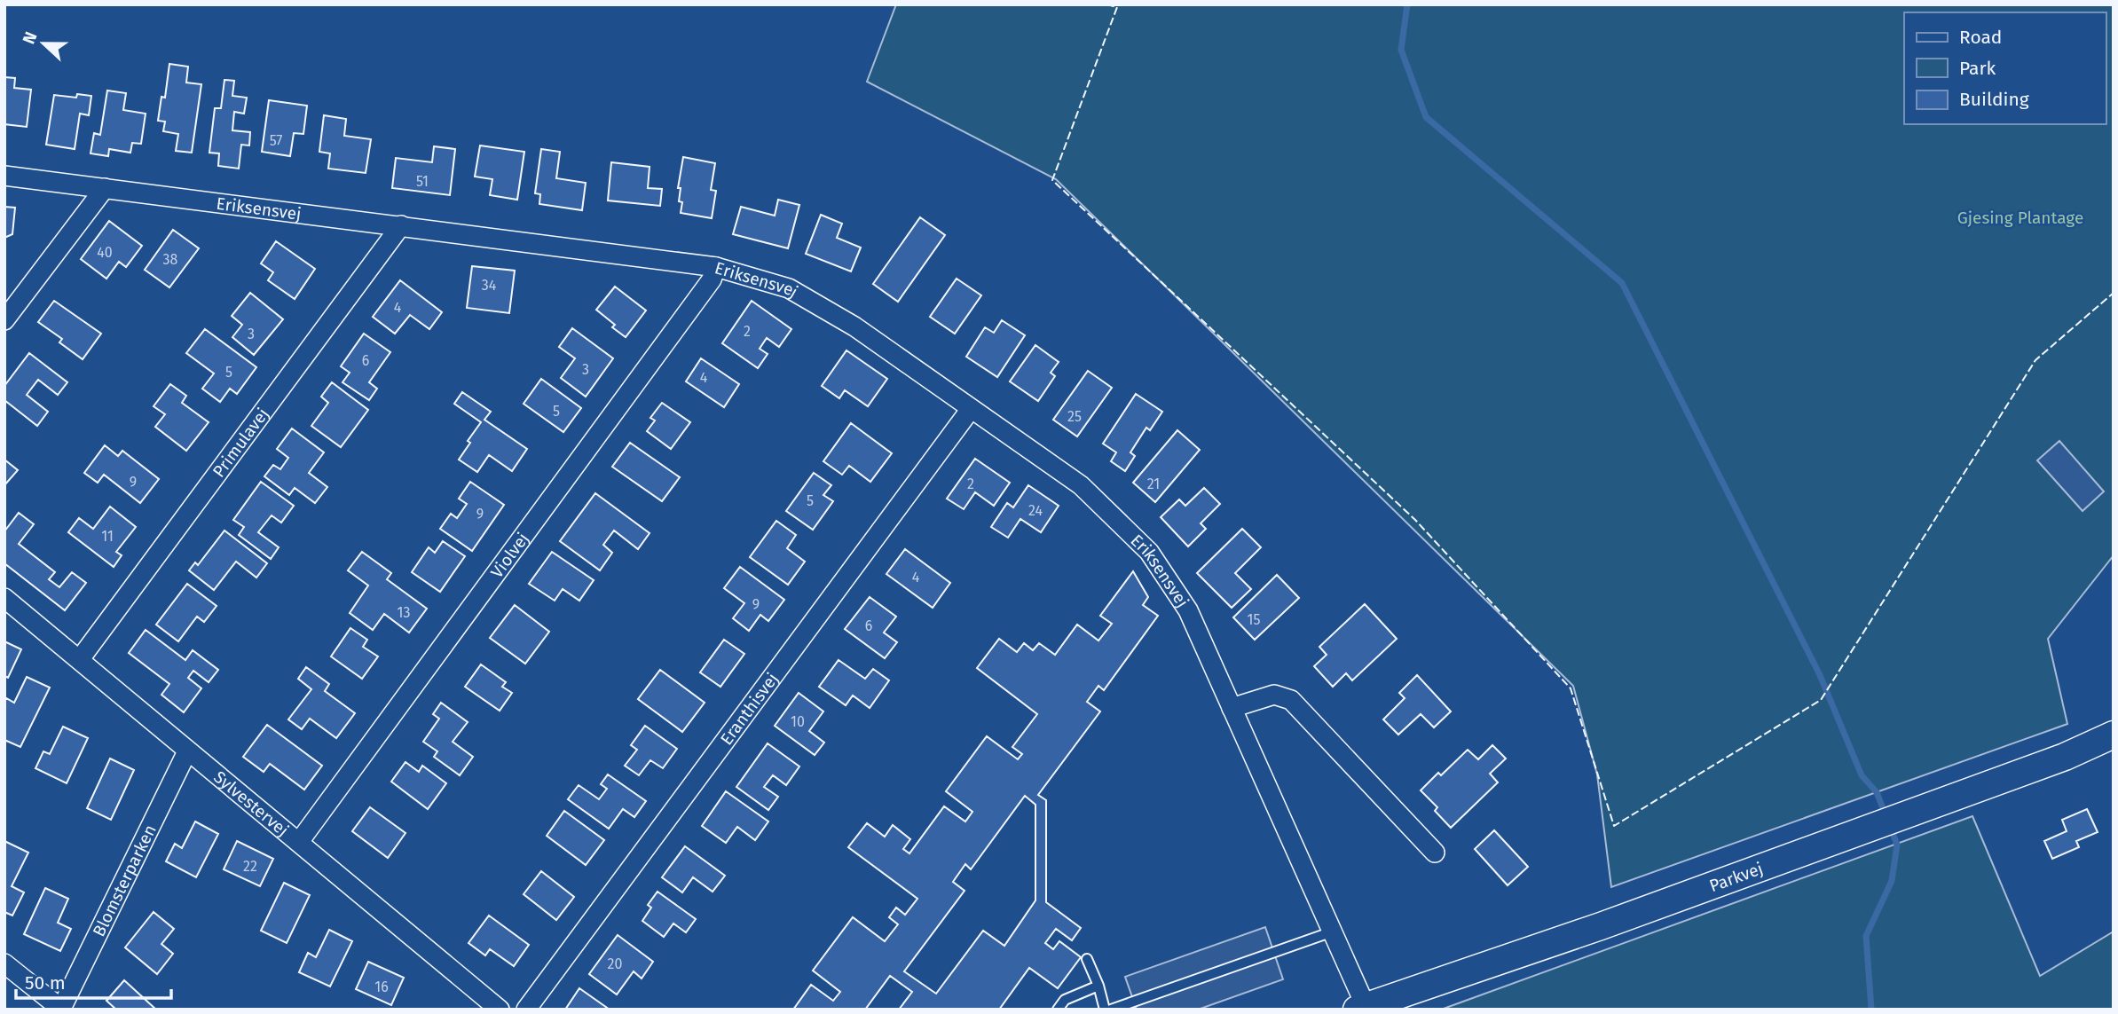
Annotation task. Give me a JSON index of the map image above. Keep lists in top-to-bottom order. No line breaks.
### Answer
{"streets":{"street":["Eriksensvej","Primulavej","Violvej","Eranthisvej","Sylvestervej","Parkvej","Blomsterparken"]},"crossings":[["Eriksensvej","Primulavej"],["Eriksensvej","Violvej"],["Eriksensvej","Eranthisvej"],["Eriksensvej","Parkvej"],["Primulavej","Sylvestervej"],["Violvej","Sylvestervej"],["Sylvestervej","Blomsterparken"]],"parks":["Gjesing Plantage"],"house_numbers":["57","51","40","38","34","4","2","3","6","3","5","4","5","25","9","2","21","5","24","9","11","4","9","13","15","6","10","22","20","16"],"legend":["Road","Park","Building"],"scale_bar":"50 m","north":"left"}
